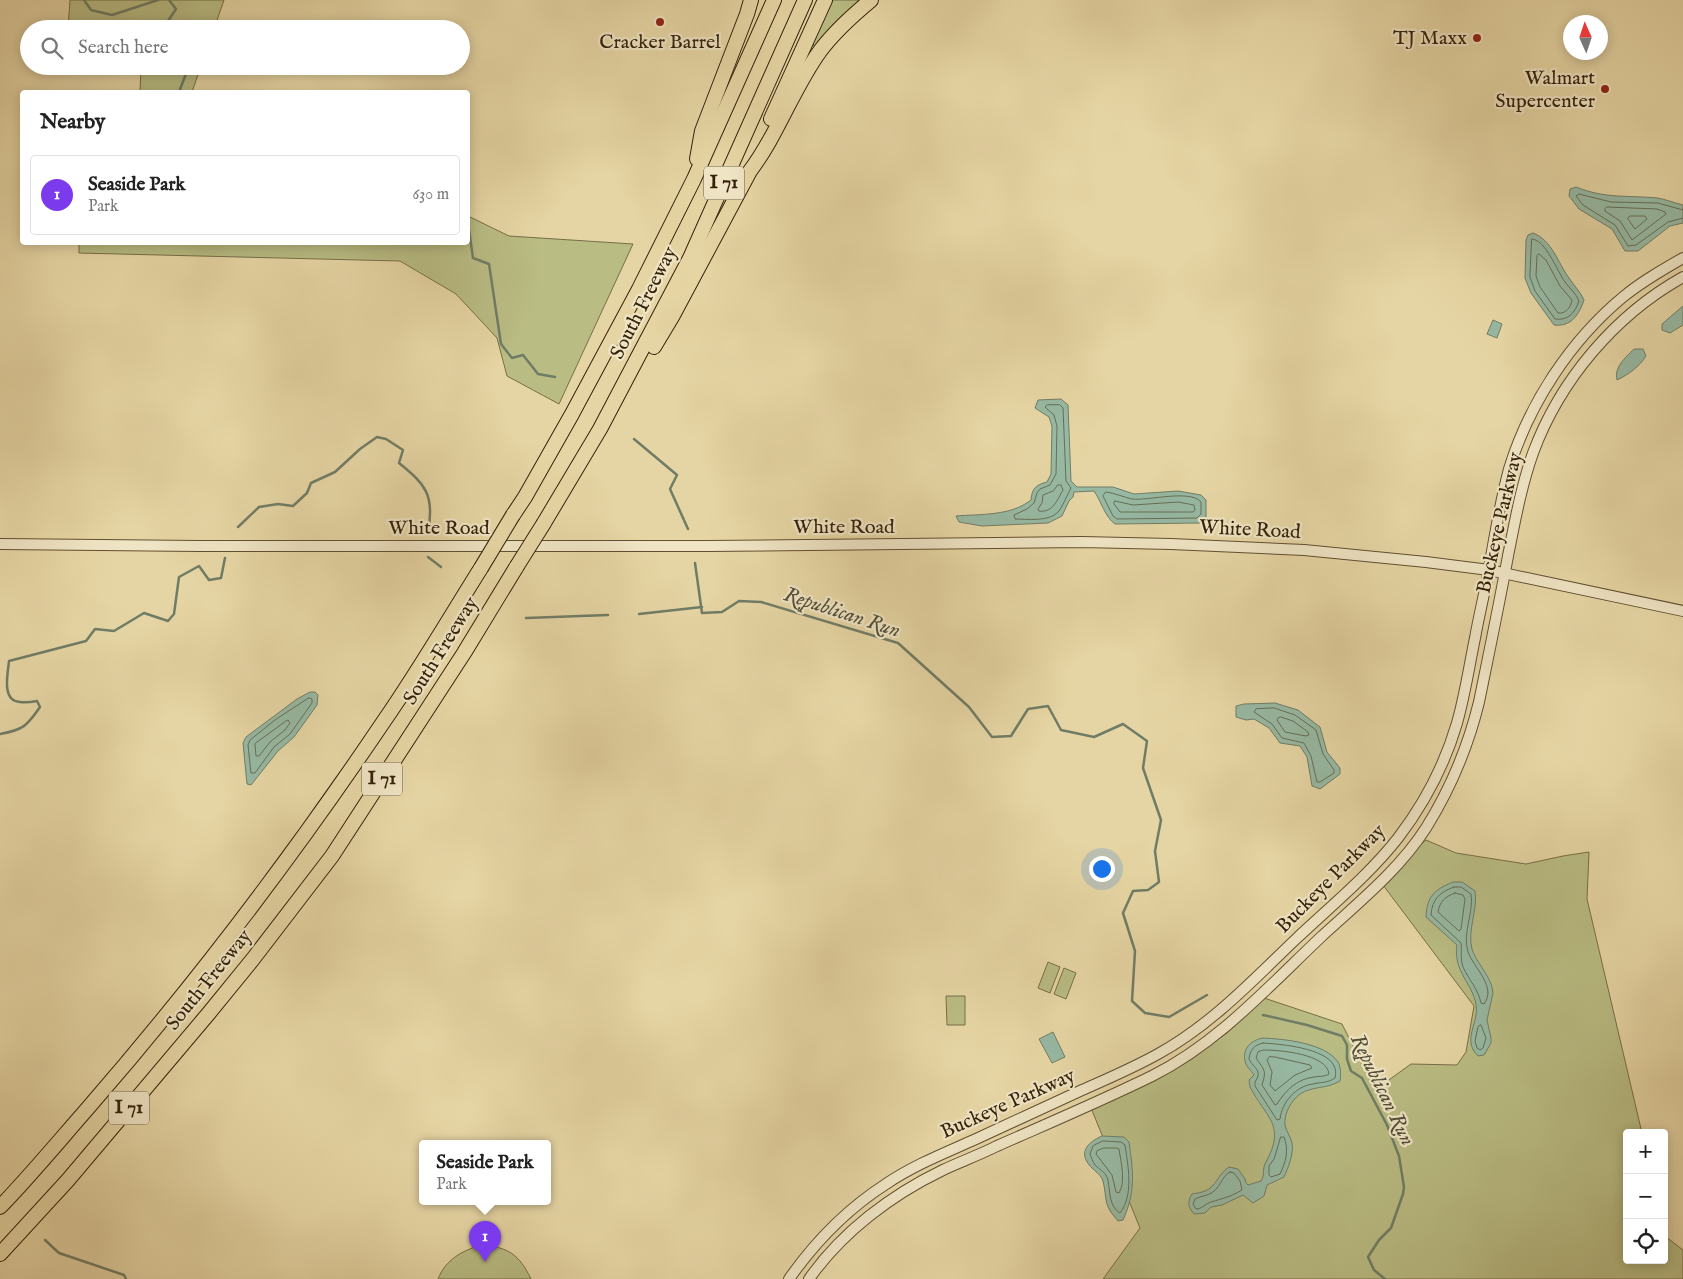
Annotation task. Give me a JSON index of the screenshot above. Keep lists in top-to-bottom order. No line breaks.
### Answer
{"streets":{"highway":["I 71","South Freeway"],"street":["Buckeye Parkway","White Road"]},"crossings":[["I 71","South Freeway"],["Buckeye Parkway","White Road"]],"water":["Republican Run"],"places":["Cracker Barrel","TJ Maxx","Walmart Supercenter"],"north":"top","page":{"search":"Search here","heading":"Nearby","list":[{"mark":"1","name":"Seaside Park","note":"Park","value":"630 m"}],"map_buttons":["+","−"],"popup":["Seaside Park","Park"],"pins":"1"}}
